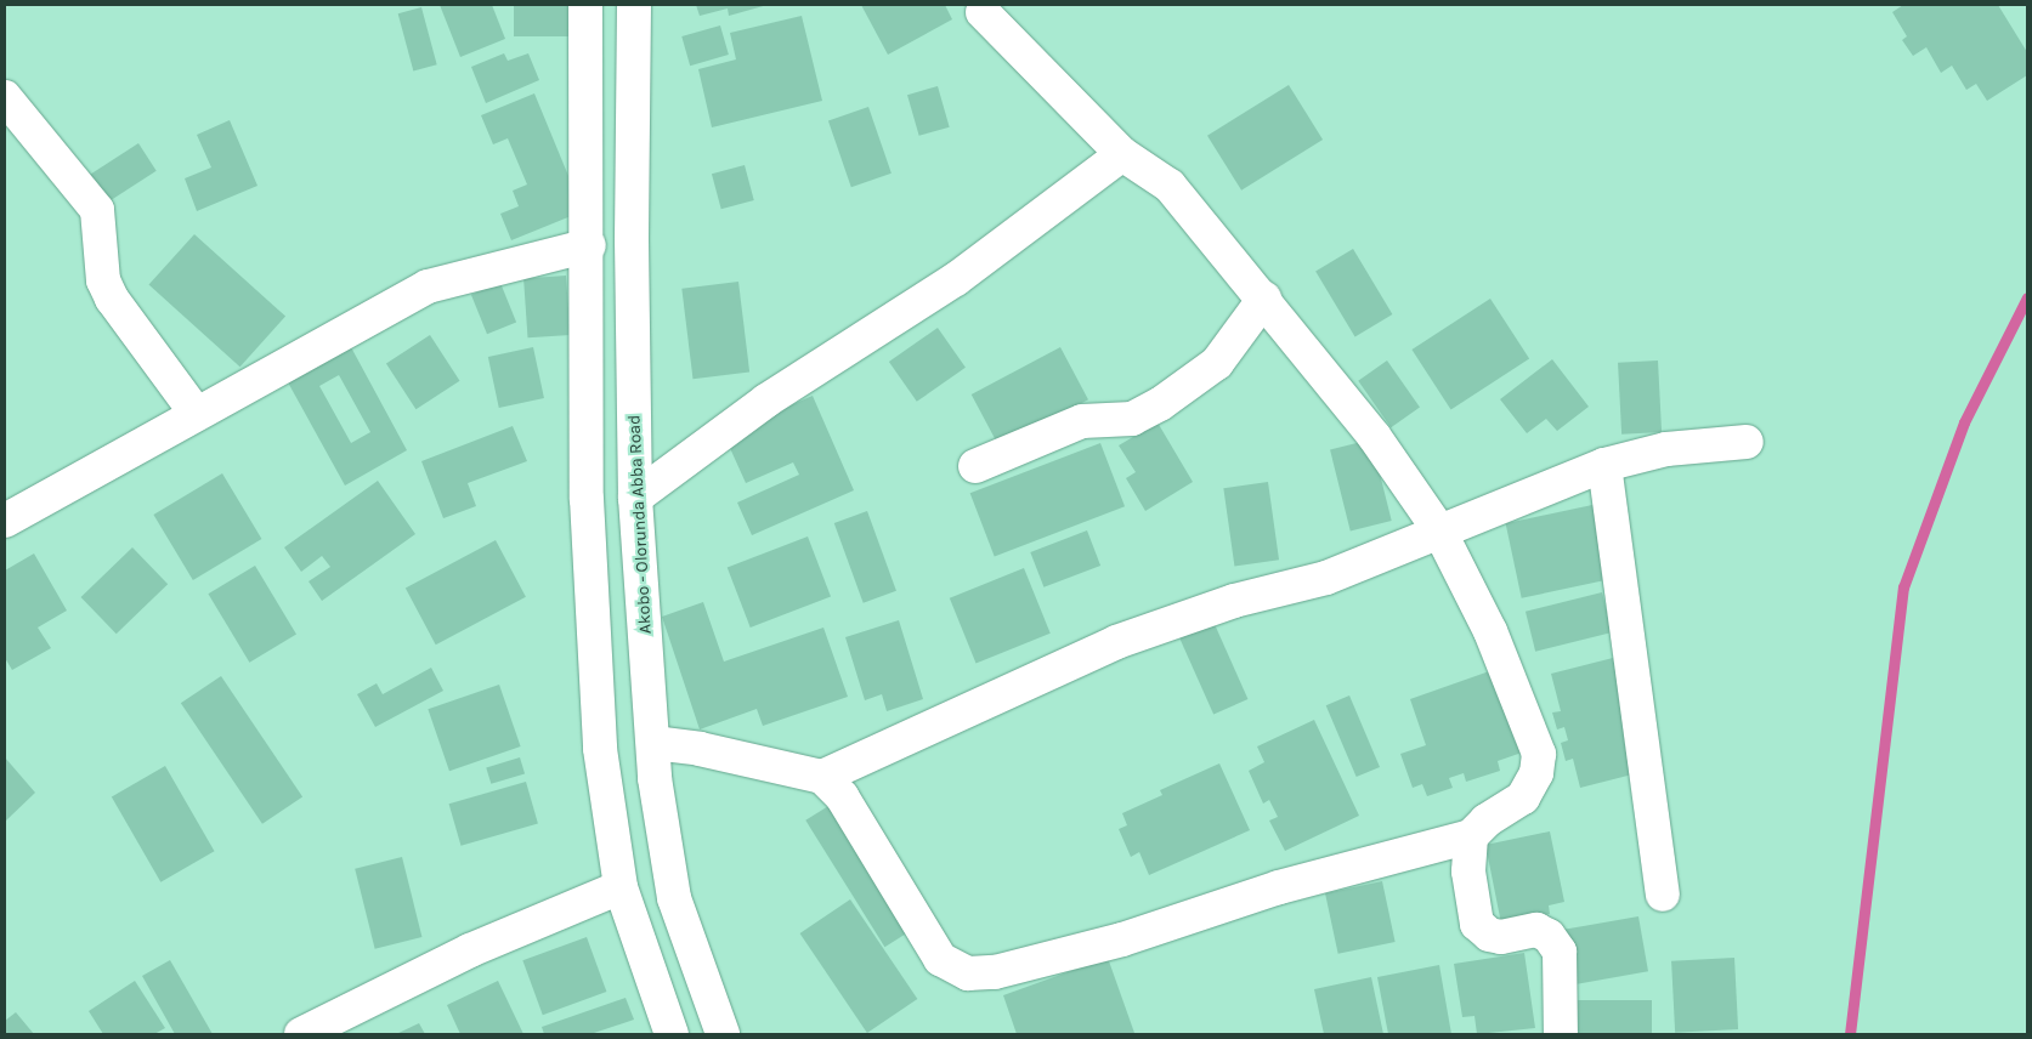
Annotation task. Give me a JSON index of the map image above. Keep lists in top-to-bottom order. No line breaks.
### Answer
{"streets":{"street":["Akobo - Olorunda Abba Road"]}}
